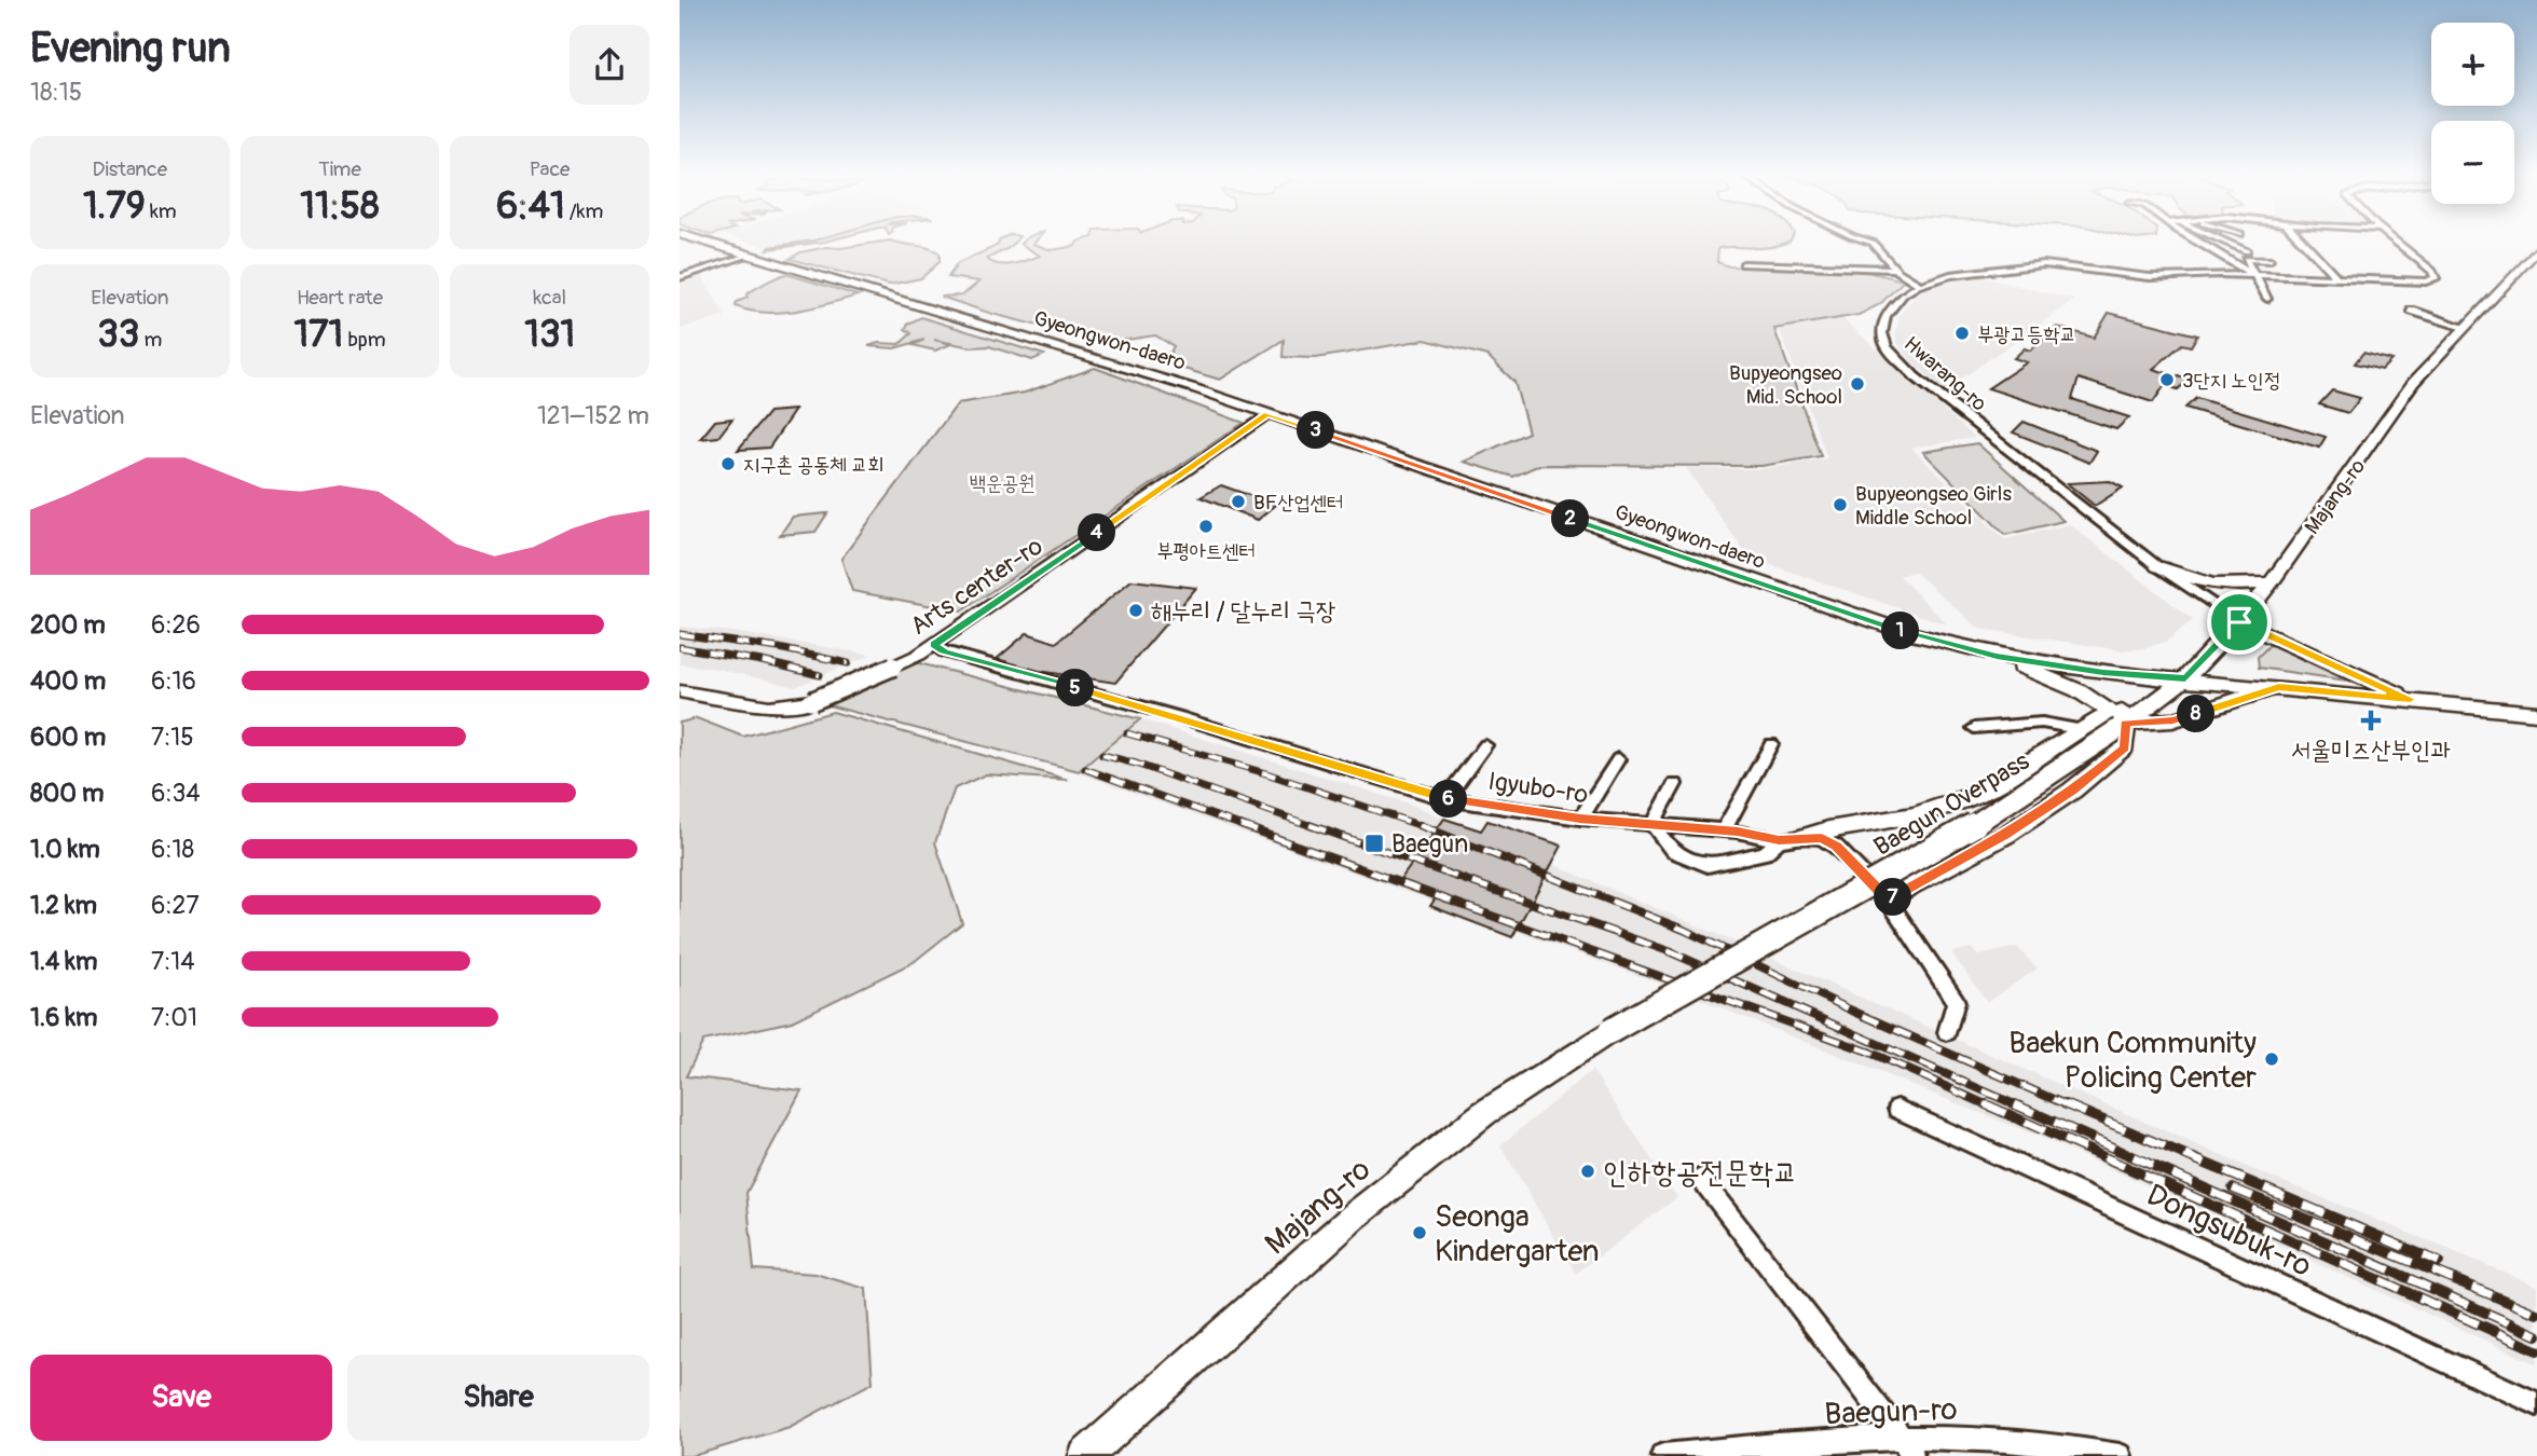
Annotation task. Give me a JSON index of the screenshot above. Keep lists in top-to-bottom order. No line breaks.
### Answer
{"streets":{"main road":["Gyeongwon-daero","Majang-ro","Baegun Overpass"],"street":["Hwarang-ro","Arts center-ro","Igyubo-ro","Dongsubuk-ro","Baegun-ro"]},"crossings":[["Gyeongwon-daero","Majang-ro"],["Gyeongwon-daero","Arts center-ro"],["Hwarang-ro","Majang-ro"],["Majang-ro","Baegun Overpass"],["Arts center-ro","Igyubo-ro"]],"parks":["백운공원"],"places":{"other":["부광고등학교","3단지 노인정","Bupyeongseo Mid. School","지구촌 공동체 교회","BF산업센터","Bupyeongseo Girls Middle School","부평아트센터","해누리 / 달누리 극장","Baekun Community Policing Center","인하항공전문학교","Seonga Kindergarten"],"health":["서울미즈산부인과"],"transit":["Baegun"]},"page":{"heading":["Evening run","18:15"],"map_buttons":["+","−"],"stats":[["Distance","1.79 km"],["Time","11:58"],["Pace","6:41 /km"],["Elevation","33 m"],["Heart rate","171 bpm"],["kcal","131"]],"chart":["Elevation","121–152 m"],"pins":["3","2","4","1","5","8","6","7"],"list":[{"name":"200 m","note":"6:26"},{"name":"400 m","note":"6:16"},{"name":"600 m","note":"7:15"},{"name":"800 m","note":"6:34"},{"name":"1.0 km","note":"6:18"},{"name":"1.2 km","note":"6:27"},{"name":"1.4 km","note":"7:14"},{"name":"1.6 km","note":"7:01"}],"buttons":["Save","Share"]}}
